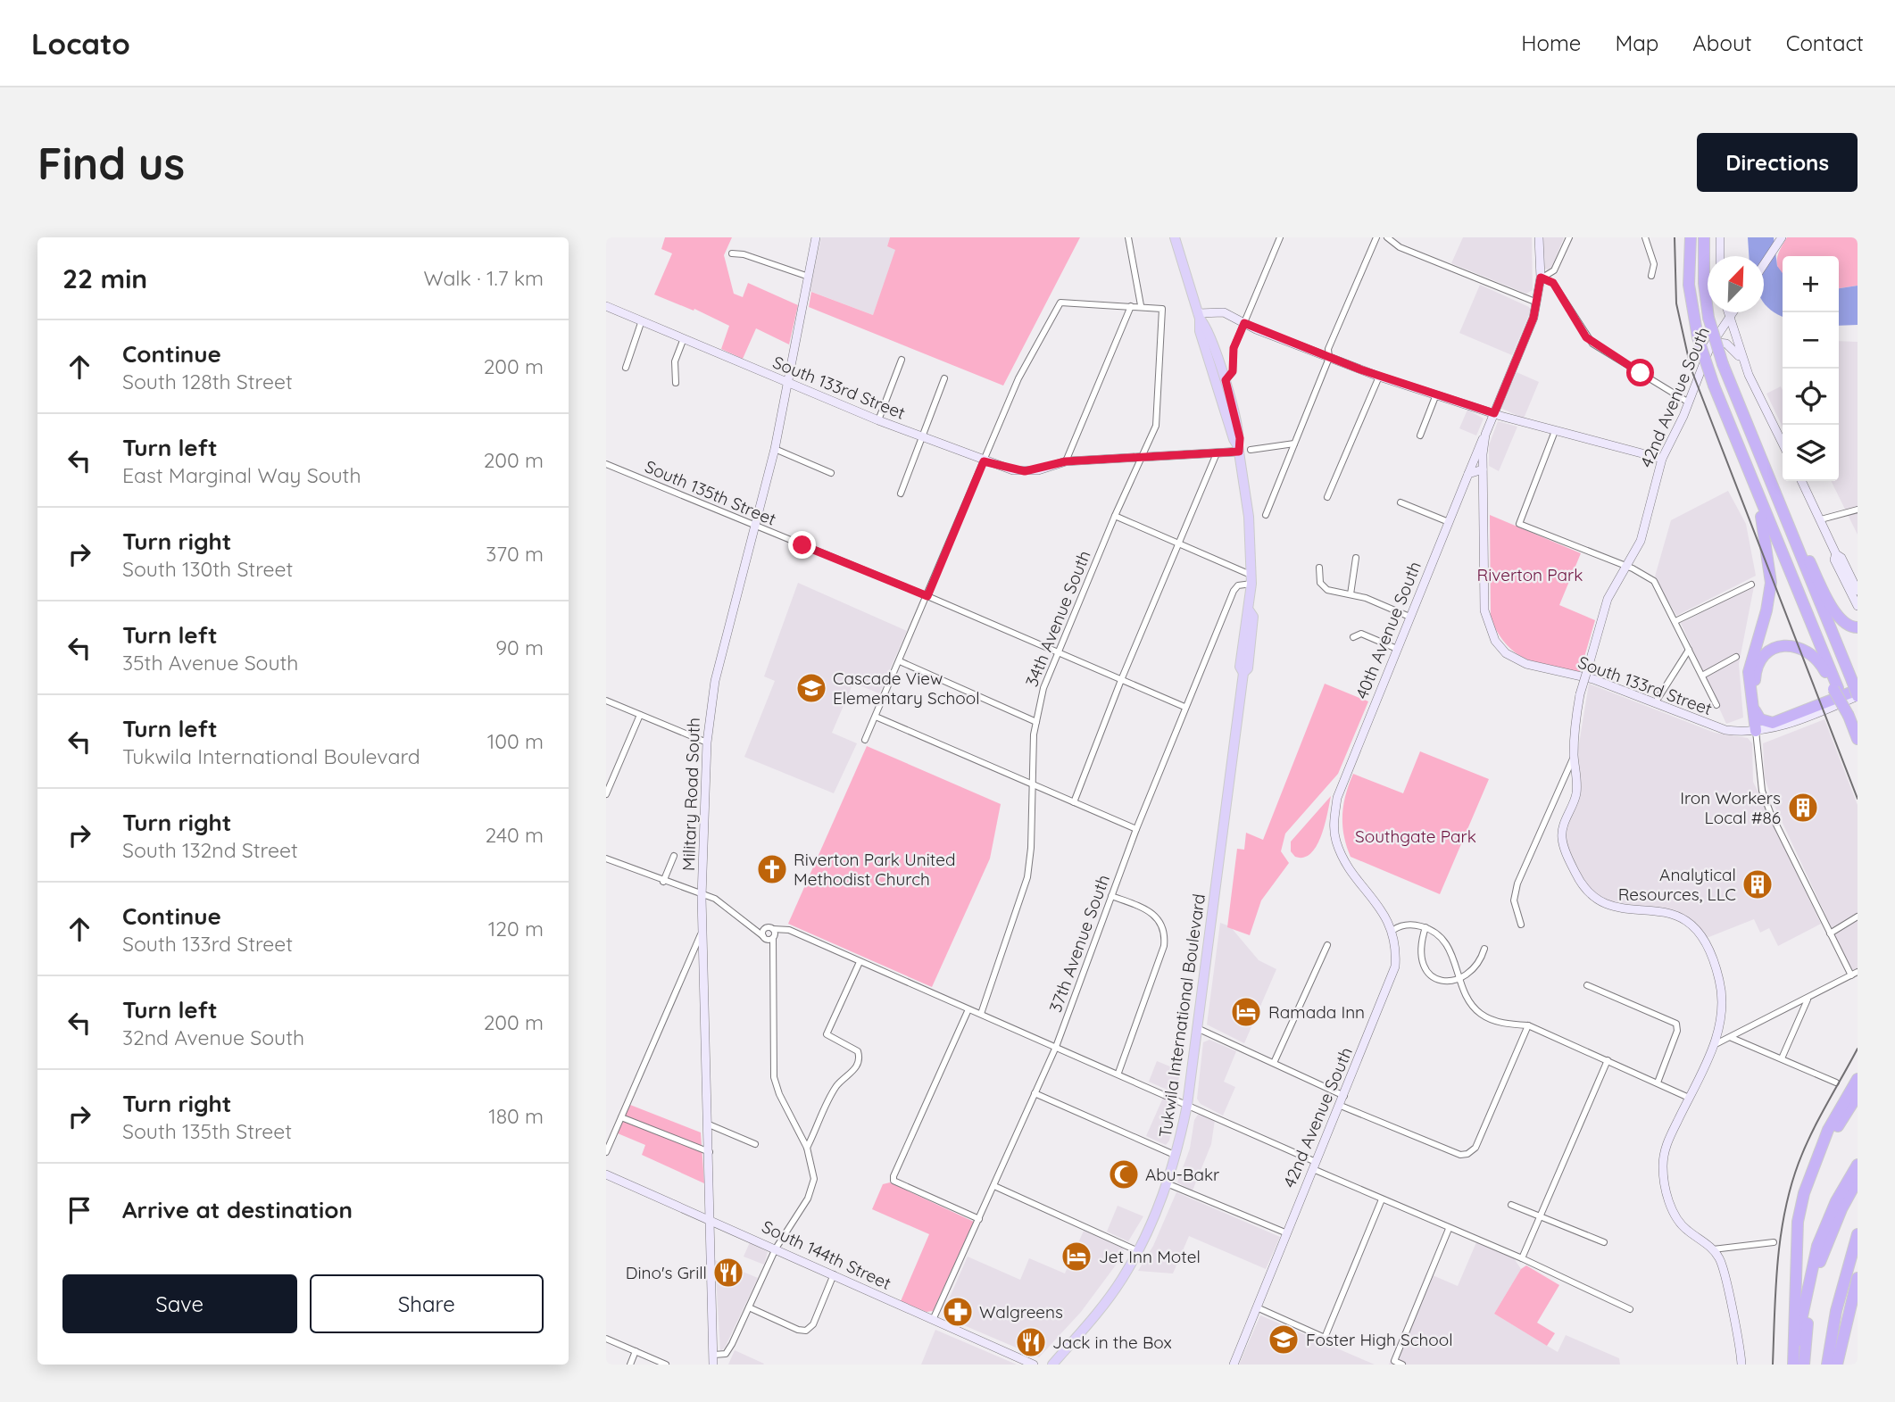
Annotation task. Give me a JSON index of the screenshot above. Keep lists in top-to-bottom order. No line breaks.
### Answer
{"streets":{"main road":["Tukwila International Boulevard"],"street":["South 133rd Street","42nd Avenue South","South 135th Street","34th Avenue South","40th Avenue South","Military Road South","37th Avenue South","South 144th Street"]},"crossings":[["South 133rd Street","34th Avenue South"],["South 133rd Street","Military Road South"],["South 133rd Street","Tukwila International Boulevard"],["42nd Avenue South","40th Avenue South"],["South 135th Street","34th Avenue South"],["South 135th Street","Military Road South"],["South 135th Street","37th Avenue South"],["Military Road South","South 144th Street"],["37th Avenue South","Tukwila International Boulevard"],["37th Avenue South","South 144th Street"]],"parks":["Riverton Park","Southgate Park"],"places":{"school or university":["Cascade View Elementary School","Foster High School"],"building":["Iron Workers Local #86","Analytical Resources, LLC"],"church":["Riverton Park United Methodist Church"],"hotel":["Ramada Inn","Jet Inn Motel"],"mosque":["Abu-Bakr"],"restaurant":["Dino's Grill","Jack in the Box"],"pharmacy":["Walgreens"]},"north":"top right","page":{"header":"Locato","nav":["Home","Map","About","Contact"],"buttons":["Directions",["Save","Share"]],"title":"Find us","heading":["22 min","Walk · 1.7 km"],"map_buttons":["+","−"],"list":[["Continue","South 128th Street","200 m"],["Turn left","East Marginal Way South","200 m"],["Turn right","South 130th Street","370 m"],["Turn left","35th Avenue South","90 m"],["Turn left","Tukwila International Boulevard","100 m"],["Turn right","South 132nd Street","240 m"],["Continue","South 133rd Street","120 m"],["Turn left","32nd Avenue South","200 m"],["Turn right","South 135th Street","180 m"],"Arrive at destination"]}}
